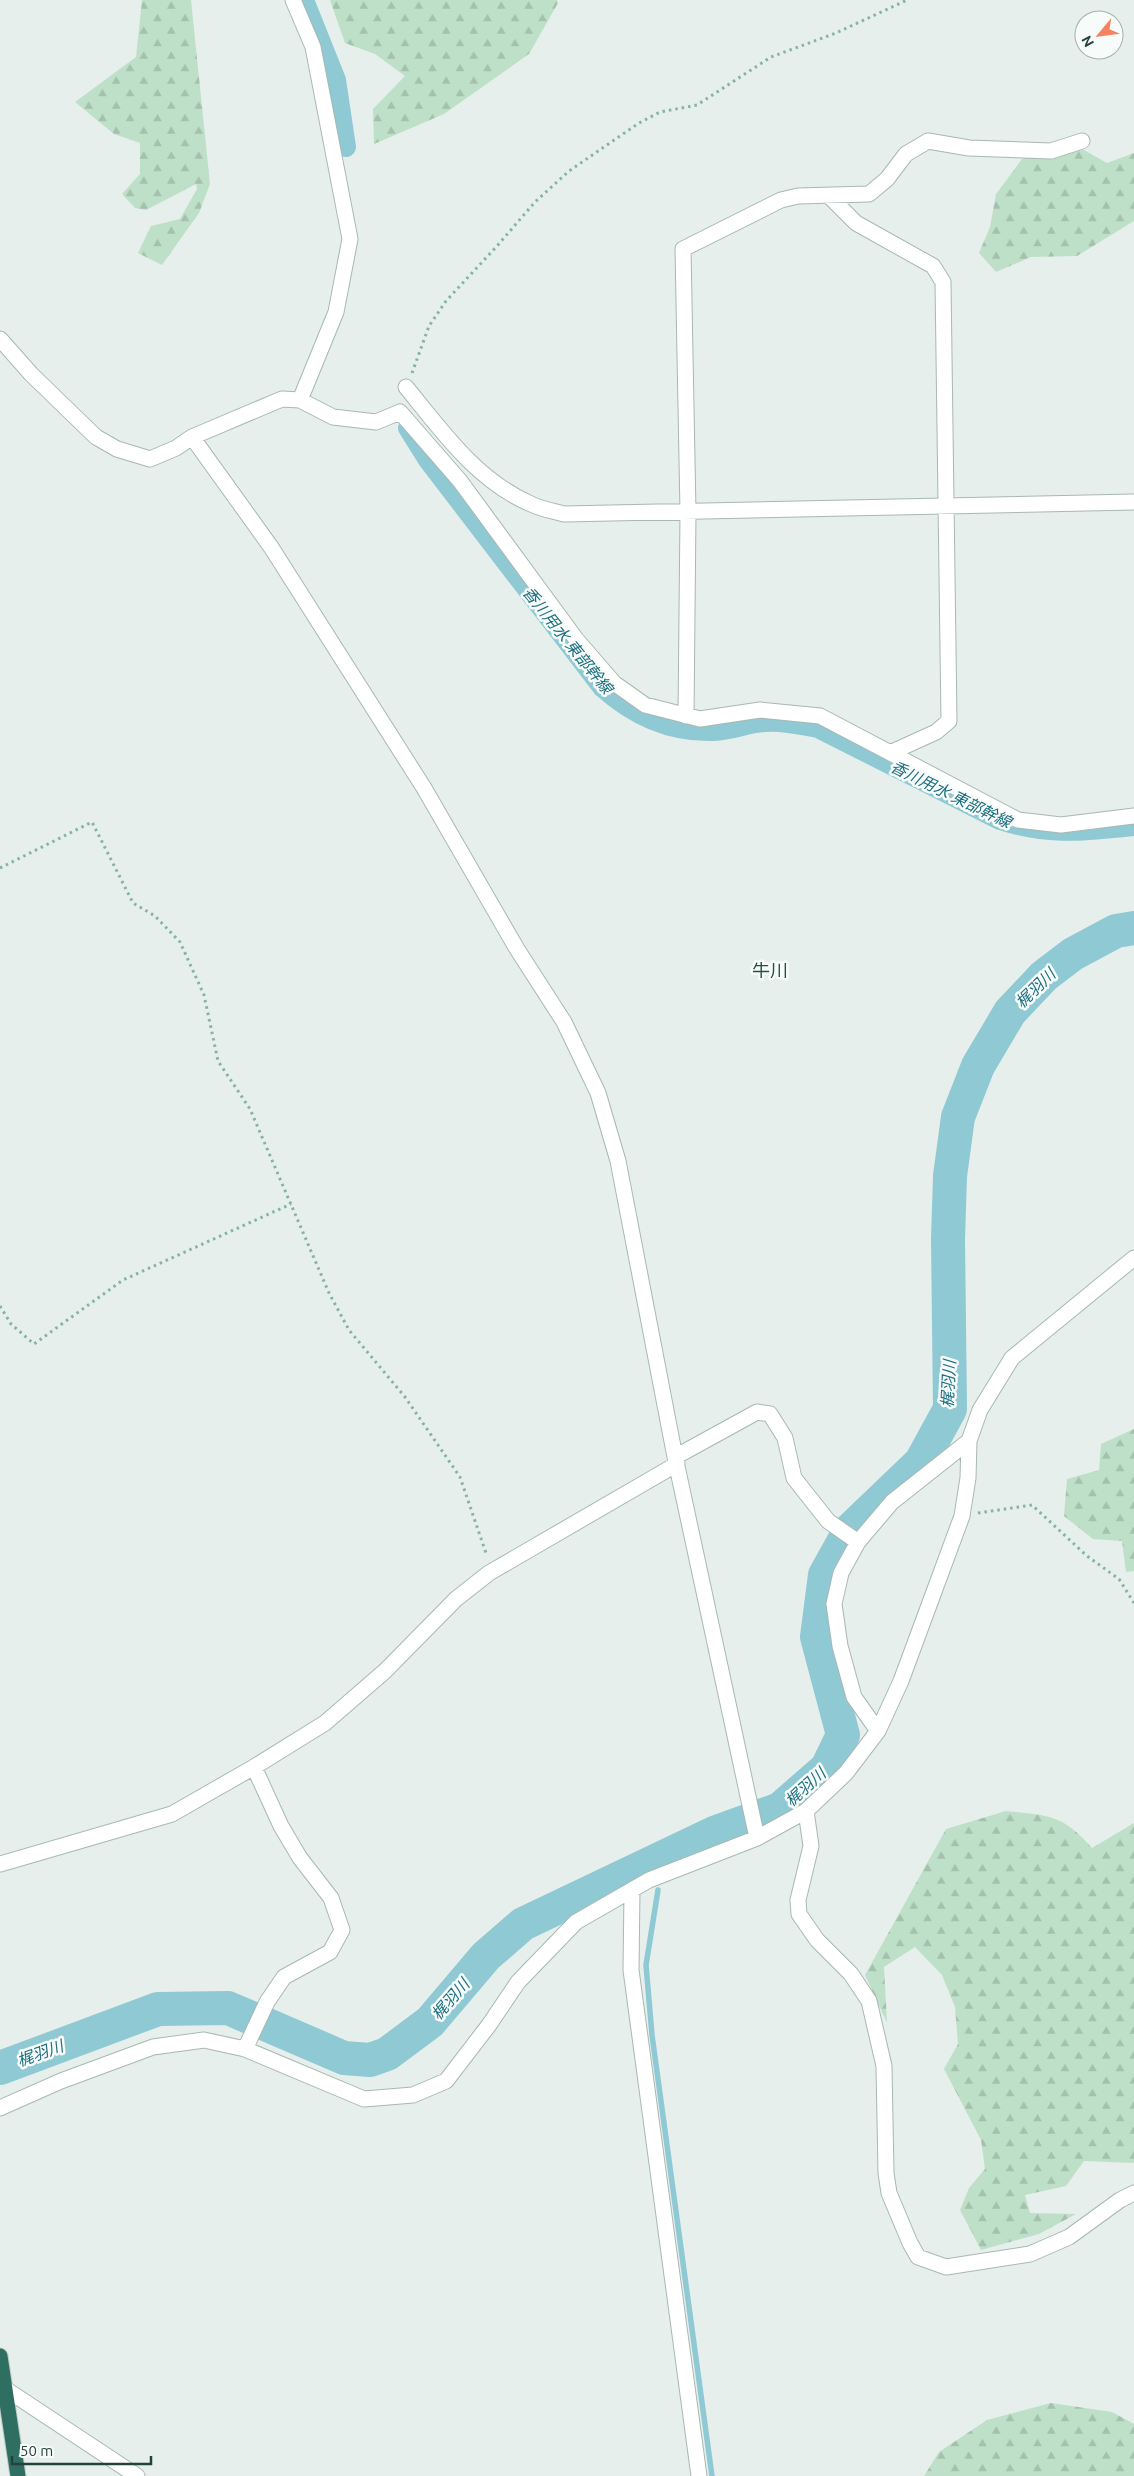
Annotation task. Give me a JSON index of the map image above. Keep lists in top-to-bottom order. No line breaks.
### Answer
{"districts":["牛川"],"water":["香川用水 東部幹線","梶羽川"],"scale_bar":"50 m","north":"bottom left"}
